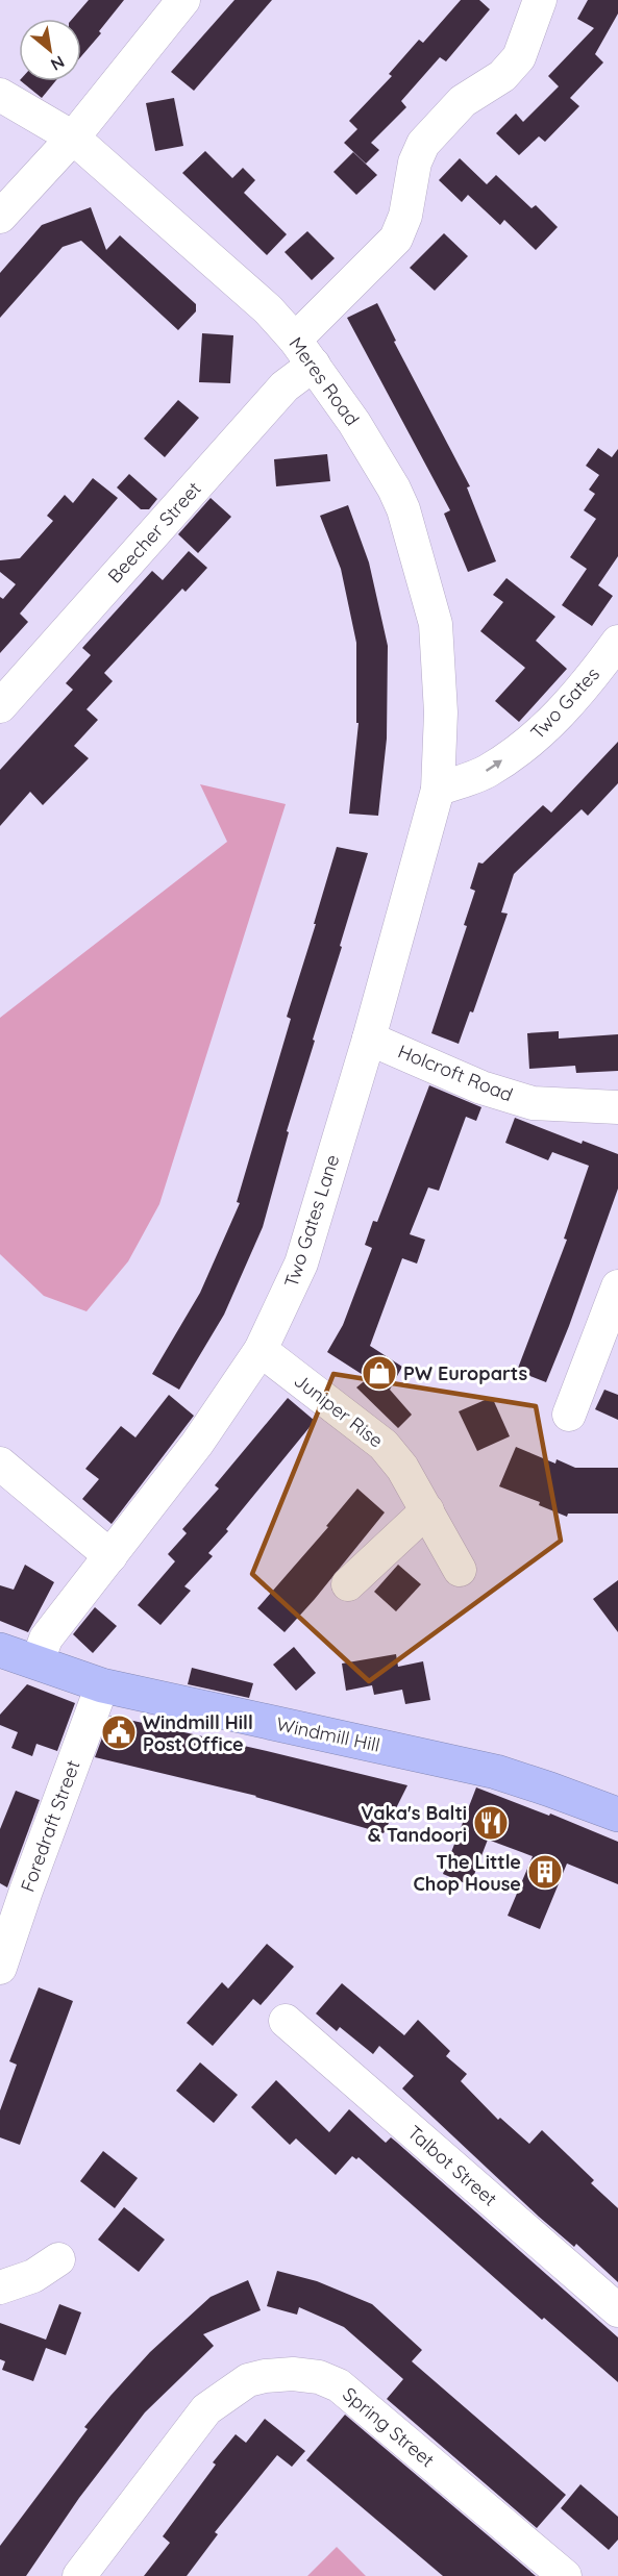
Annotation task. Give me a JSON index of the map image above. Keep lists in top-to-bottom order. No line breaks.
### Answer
{"streets":{"highway":["Windmill Hill"],"street":["Meres Road","Beecher Street","Two Gates","Holcroft Road","Two Gates Lane","Juniper Rise","Foredraft Street","Talbot Street","Spring Street"]},"crossings":[["Meres Road","Beecher Street"],["Meres Road","Two Gates"],["Meres Road","Two Gates Lane"],["Two Gates","Two Gates Lane"],["Holcroft Road","Two Gates Lane"],["Two Gates Lane","Juniper Rise"],["Two Gates Lane","Windmill Hill"],["Windmill Hill","Foredraft Street"]],"one_way":["Two Gates"],"places":{"shop":["PW Europarts"],"public building":["Windmill Hill Post Office"],"restaurant":["Vaka's Balti & Tandoori"],"building":["The Little Chop House"]},"north":"bottom right"}
